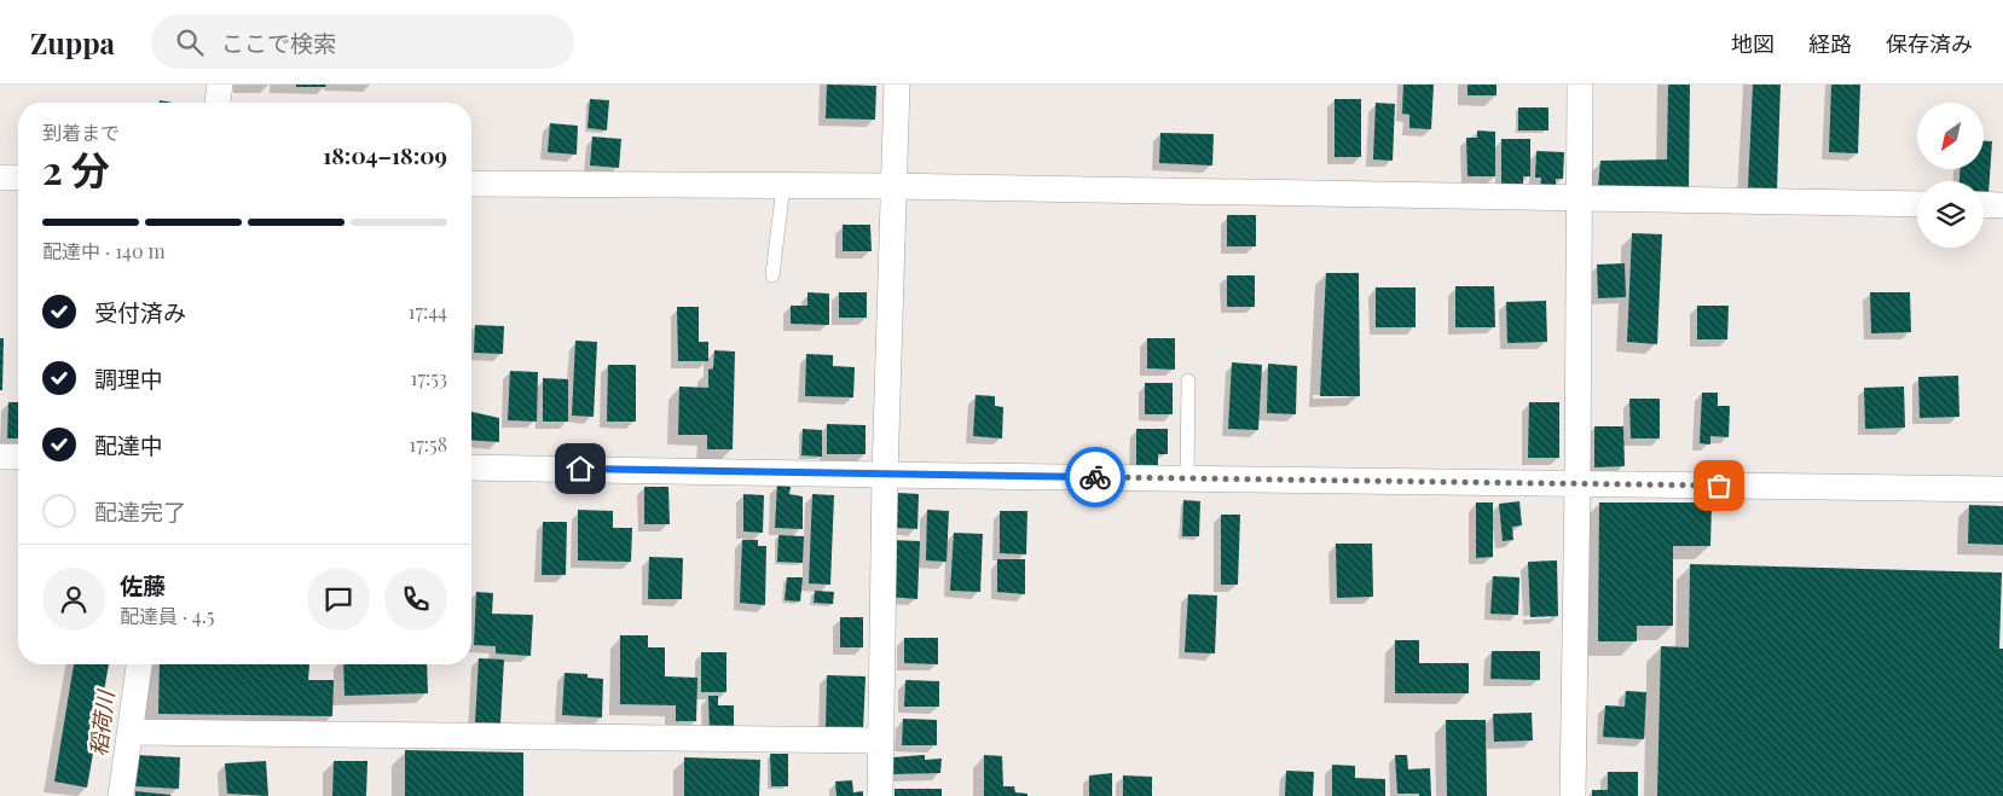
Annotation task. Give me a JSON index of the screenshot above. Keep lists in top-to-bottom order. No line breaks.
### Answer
{"water":["稻荷川"],"north":"bottom left","page":{"header":"Zuppa","search":"ここで検索","nav":["地図","経路","保存済み"],"heading":["2 分","到着まで","18:04–18:09"],"panel":["佐藤","配達員 · 4.5"],"bar":"配達中 · 140 m","list":[["受付済み","17:44"],["調理中","17:53"],["配達中","17:58"],"配達完了"]}}
